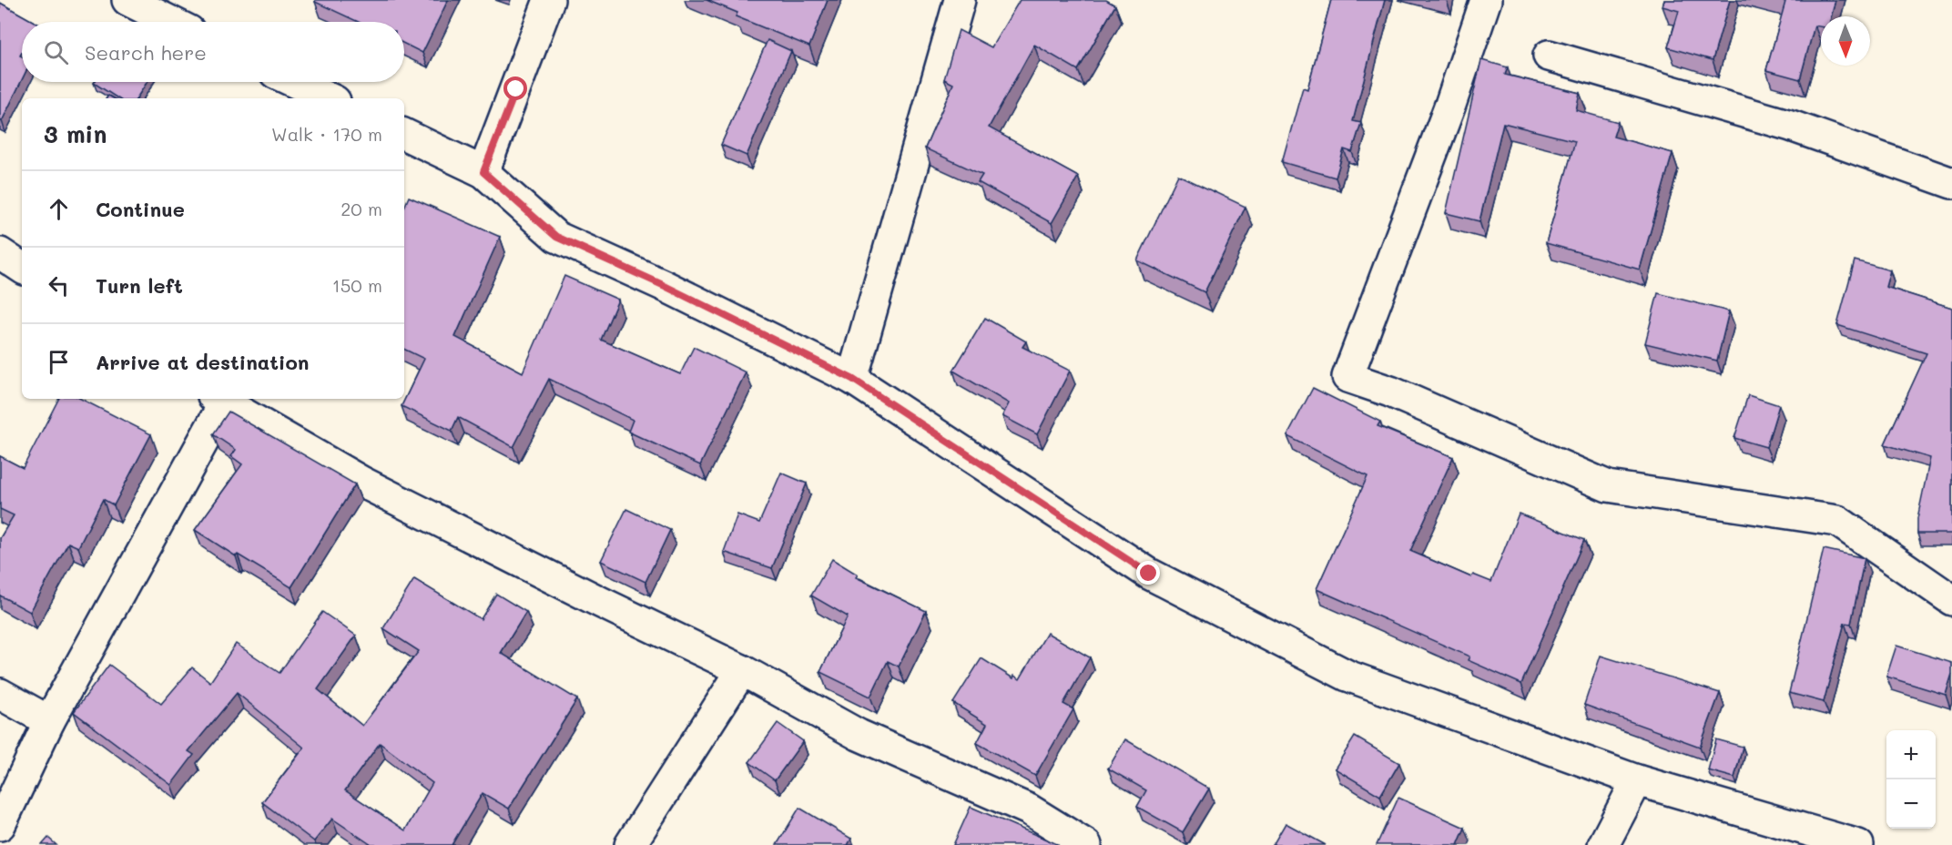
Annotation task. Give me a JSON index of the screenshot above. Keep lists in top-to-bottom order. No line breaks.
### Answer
{"north":"bottom","page":{"search":"Search here","heading":["3 min","Walk · 170 m"],"list":[["Continue","20 m"],["Turn left","150 m"],"Arrive at destination"],"map_buttons":["+","−"]}}
